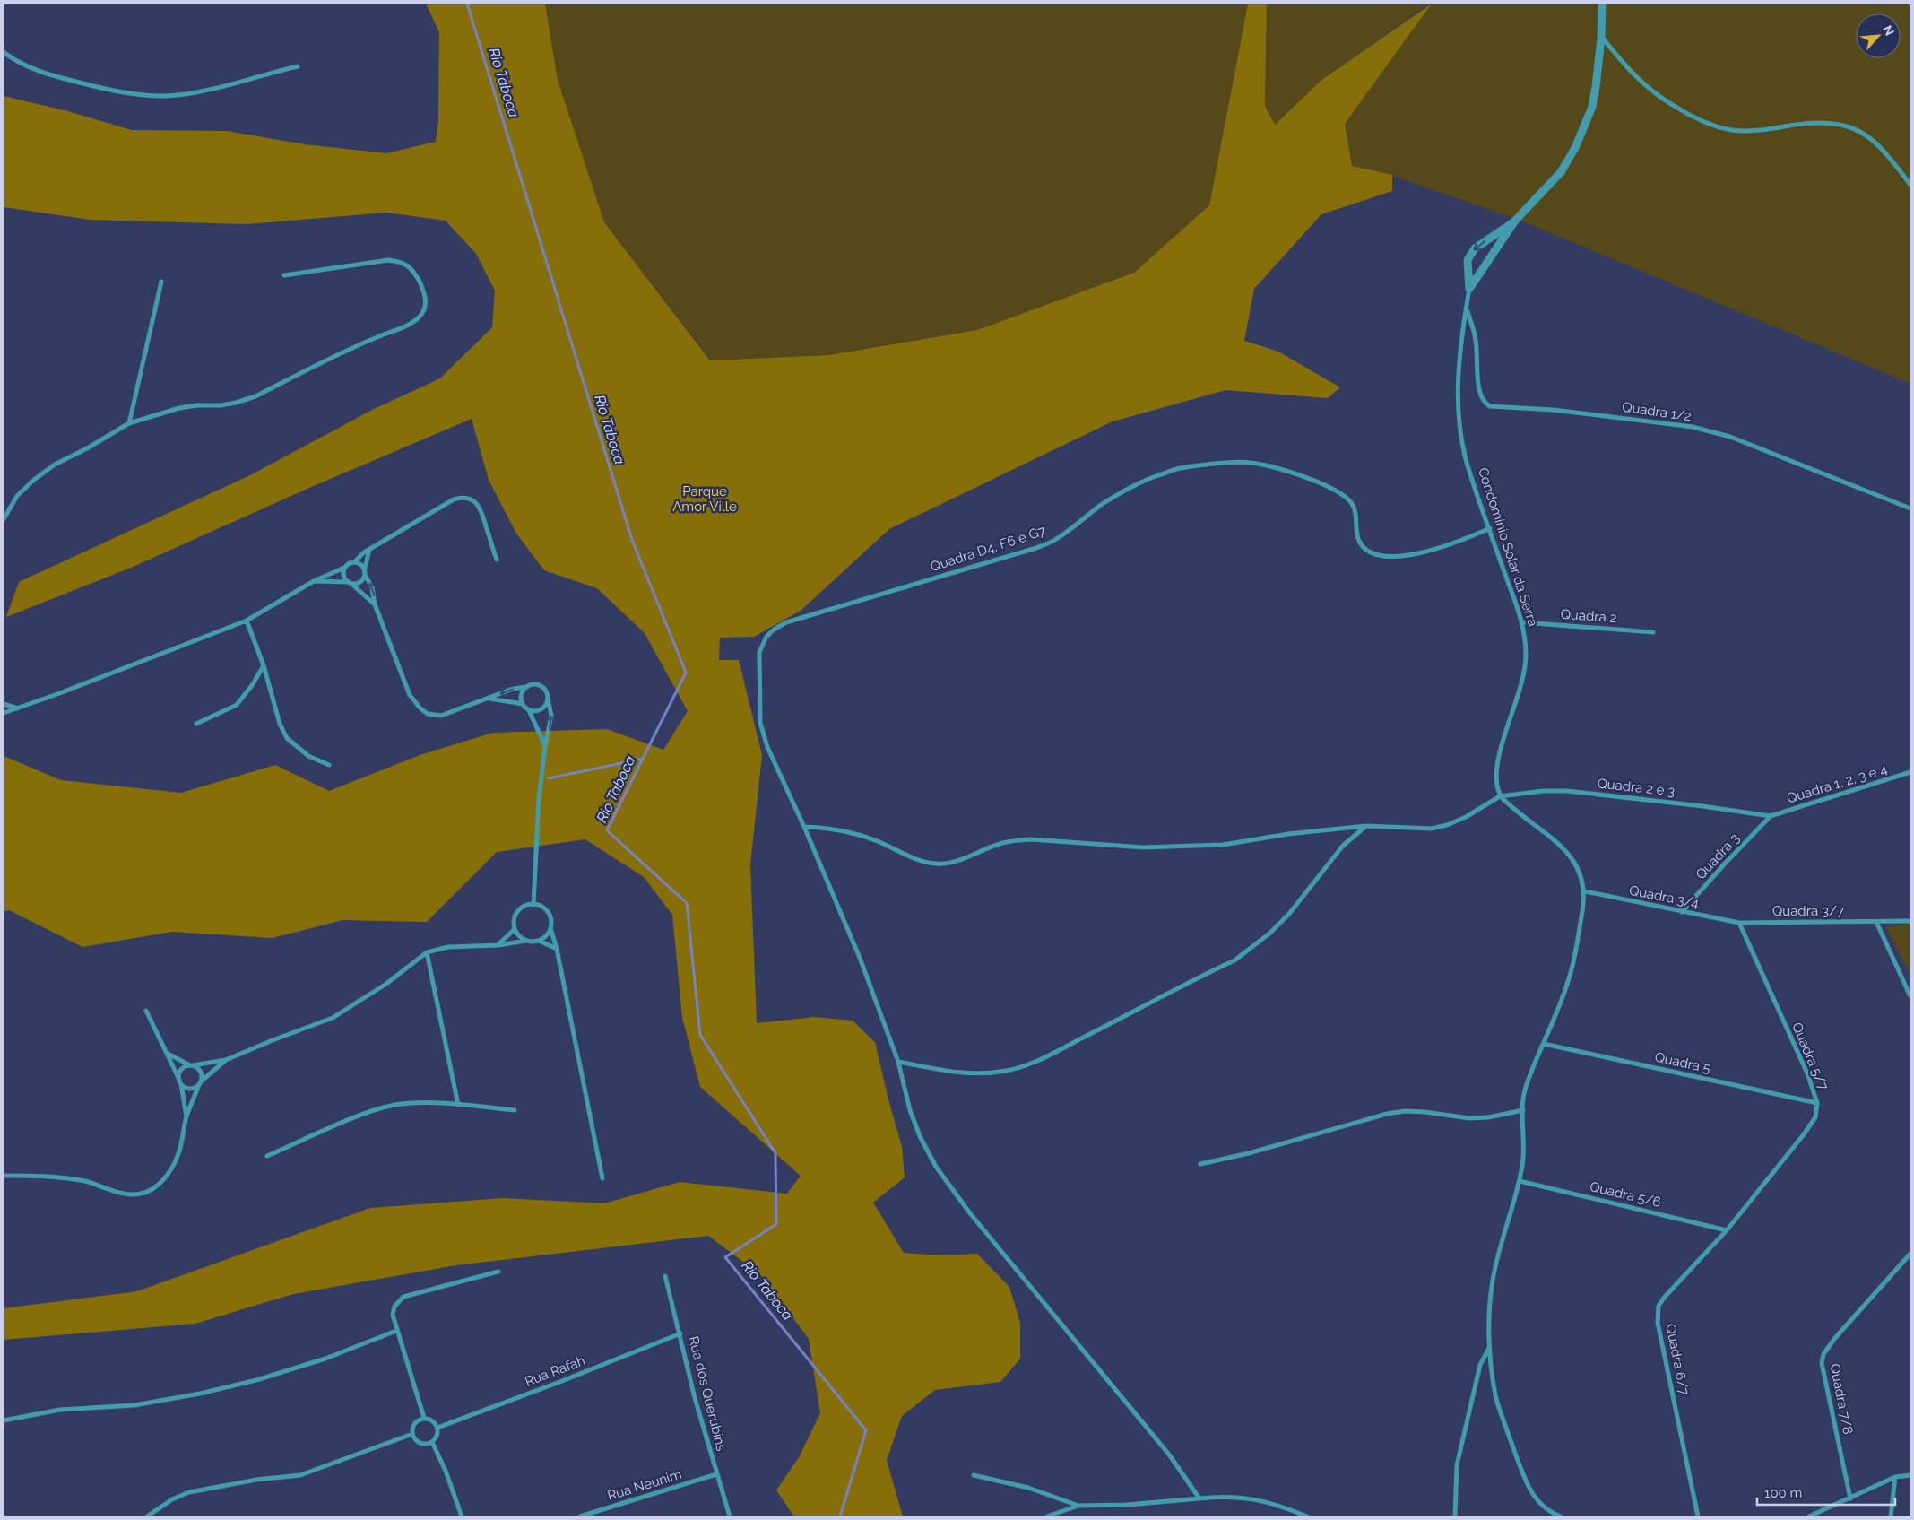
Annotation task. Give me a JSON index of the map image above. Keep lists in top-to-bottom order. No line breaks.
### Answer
{"streets":{"street":["Quadra 1/2","Condomínio Solar da Serra","Quadra D4, F6 e G7","Quadra 2","Quadra 1, 2, 3 e 4","Quadra 2 e 3","Quadra 3","Quadra 3/4","Quadra 3/7","Quadra 5/7","Quadra 5","Quadra 5/6","Quadra 6/7","Rua Rafah","Rua dos Querubins","Quadra 7/8","Rua Neunim"]},"crossings":[["Quadra 1/2","Condomínio Solar da Serra"],["Condomínio Solar da Serra","Quadra D4, F6 e G7"],["Condomínio Solar da Serra","Quadra 2"],["Condomínio Solar da Serra","Quadra 2 e 3"],["Quadra 1, 2, 3 e 4","Quadra 2 e 3"],["Quadra 1, 2, 3 e 4","Quadra 3"],["Quadra 2 e 3","Quadra 3"],["Quadra 3","Quadra 3/4"],["Quadra 3/4","Quadra 3/7"],["Quadra 3/4","Quadra 5/7"],["Quadra 3/7","Quadra 5/7"],["Quadra 5/7","Quadra 5"],["Quadra 5/7","Quadra 5/6"],["Quadra 5/7","Quadra 6/7"],["Quadra 5/6","Quadra 6/7"],["Rua Rafah","Rua dos Querubins"],["Rua dos Querubins","Rua Neunim"]],"water":["Rio Taboca"],"parks":["Parque Amor Ville"],"scale_bar":"100 m","north":"top right"}
